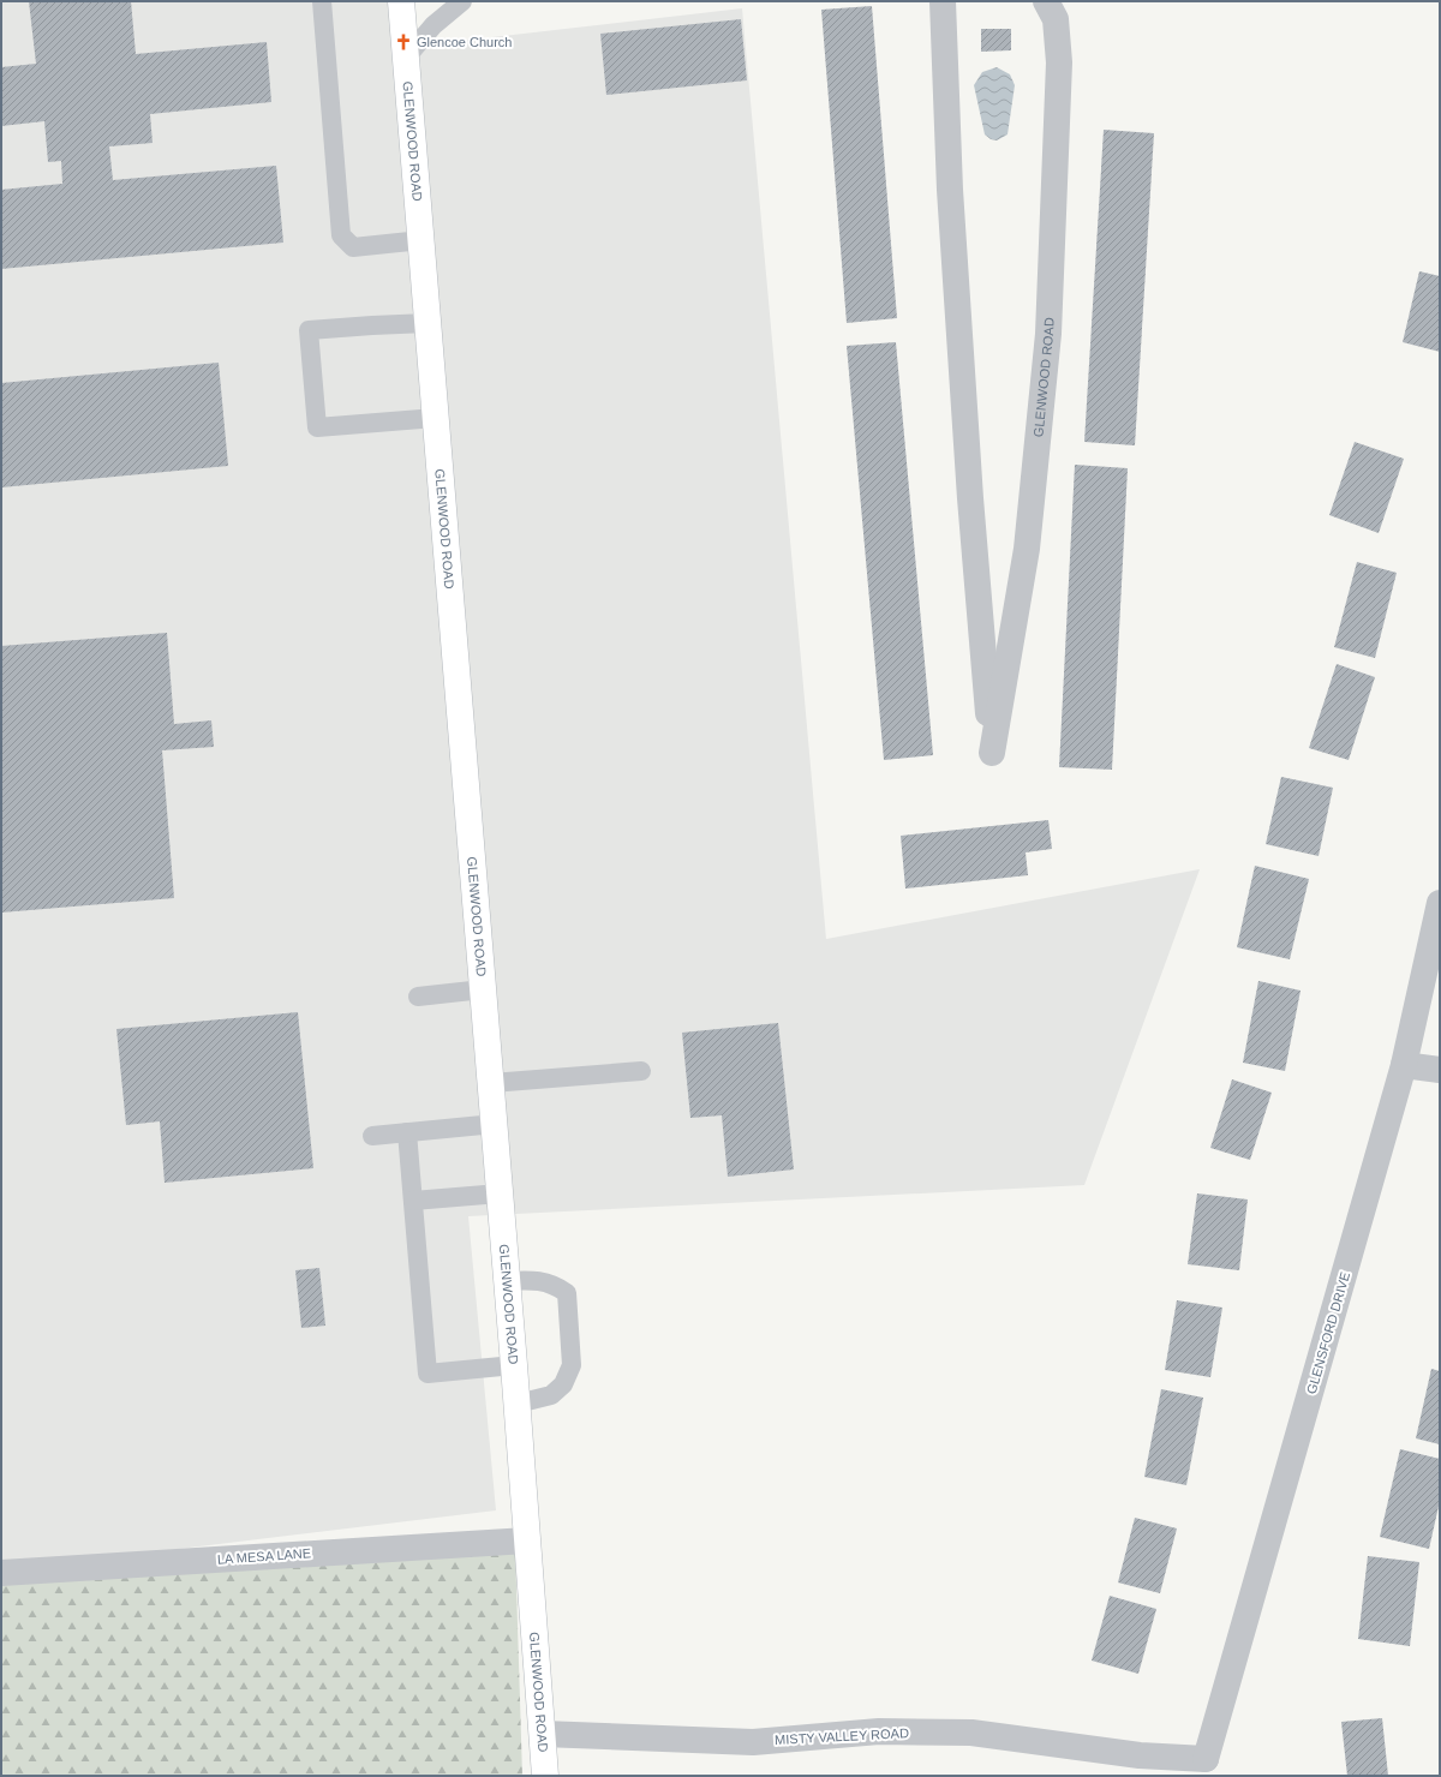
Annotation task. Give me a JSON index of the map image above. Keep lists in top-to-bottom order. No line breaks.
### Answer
{"streets":{"main road":["GLENWOOD ROAD"],"street":["GLENSFORD DRIVE","LA MESA LANE","MISTY VALLEY ROAD"]},"crossings":[["GLENWOOD ROAD","LA MESA LANE"],["GLENWOOD ROAD","MISTY VALLEY ROAD"],["GLENSFORD DRIVE","MISTY VALLEY ROAD"]],"places":{"church":["Glencoe Church"]}}
